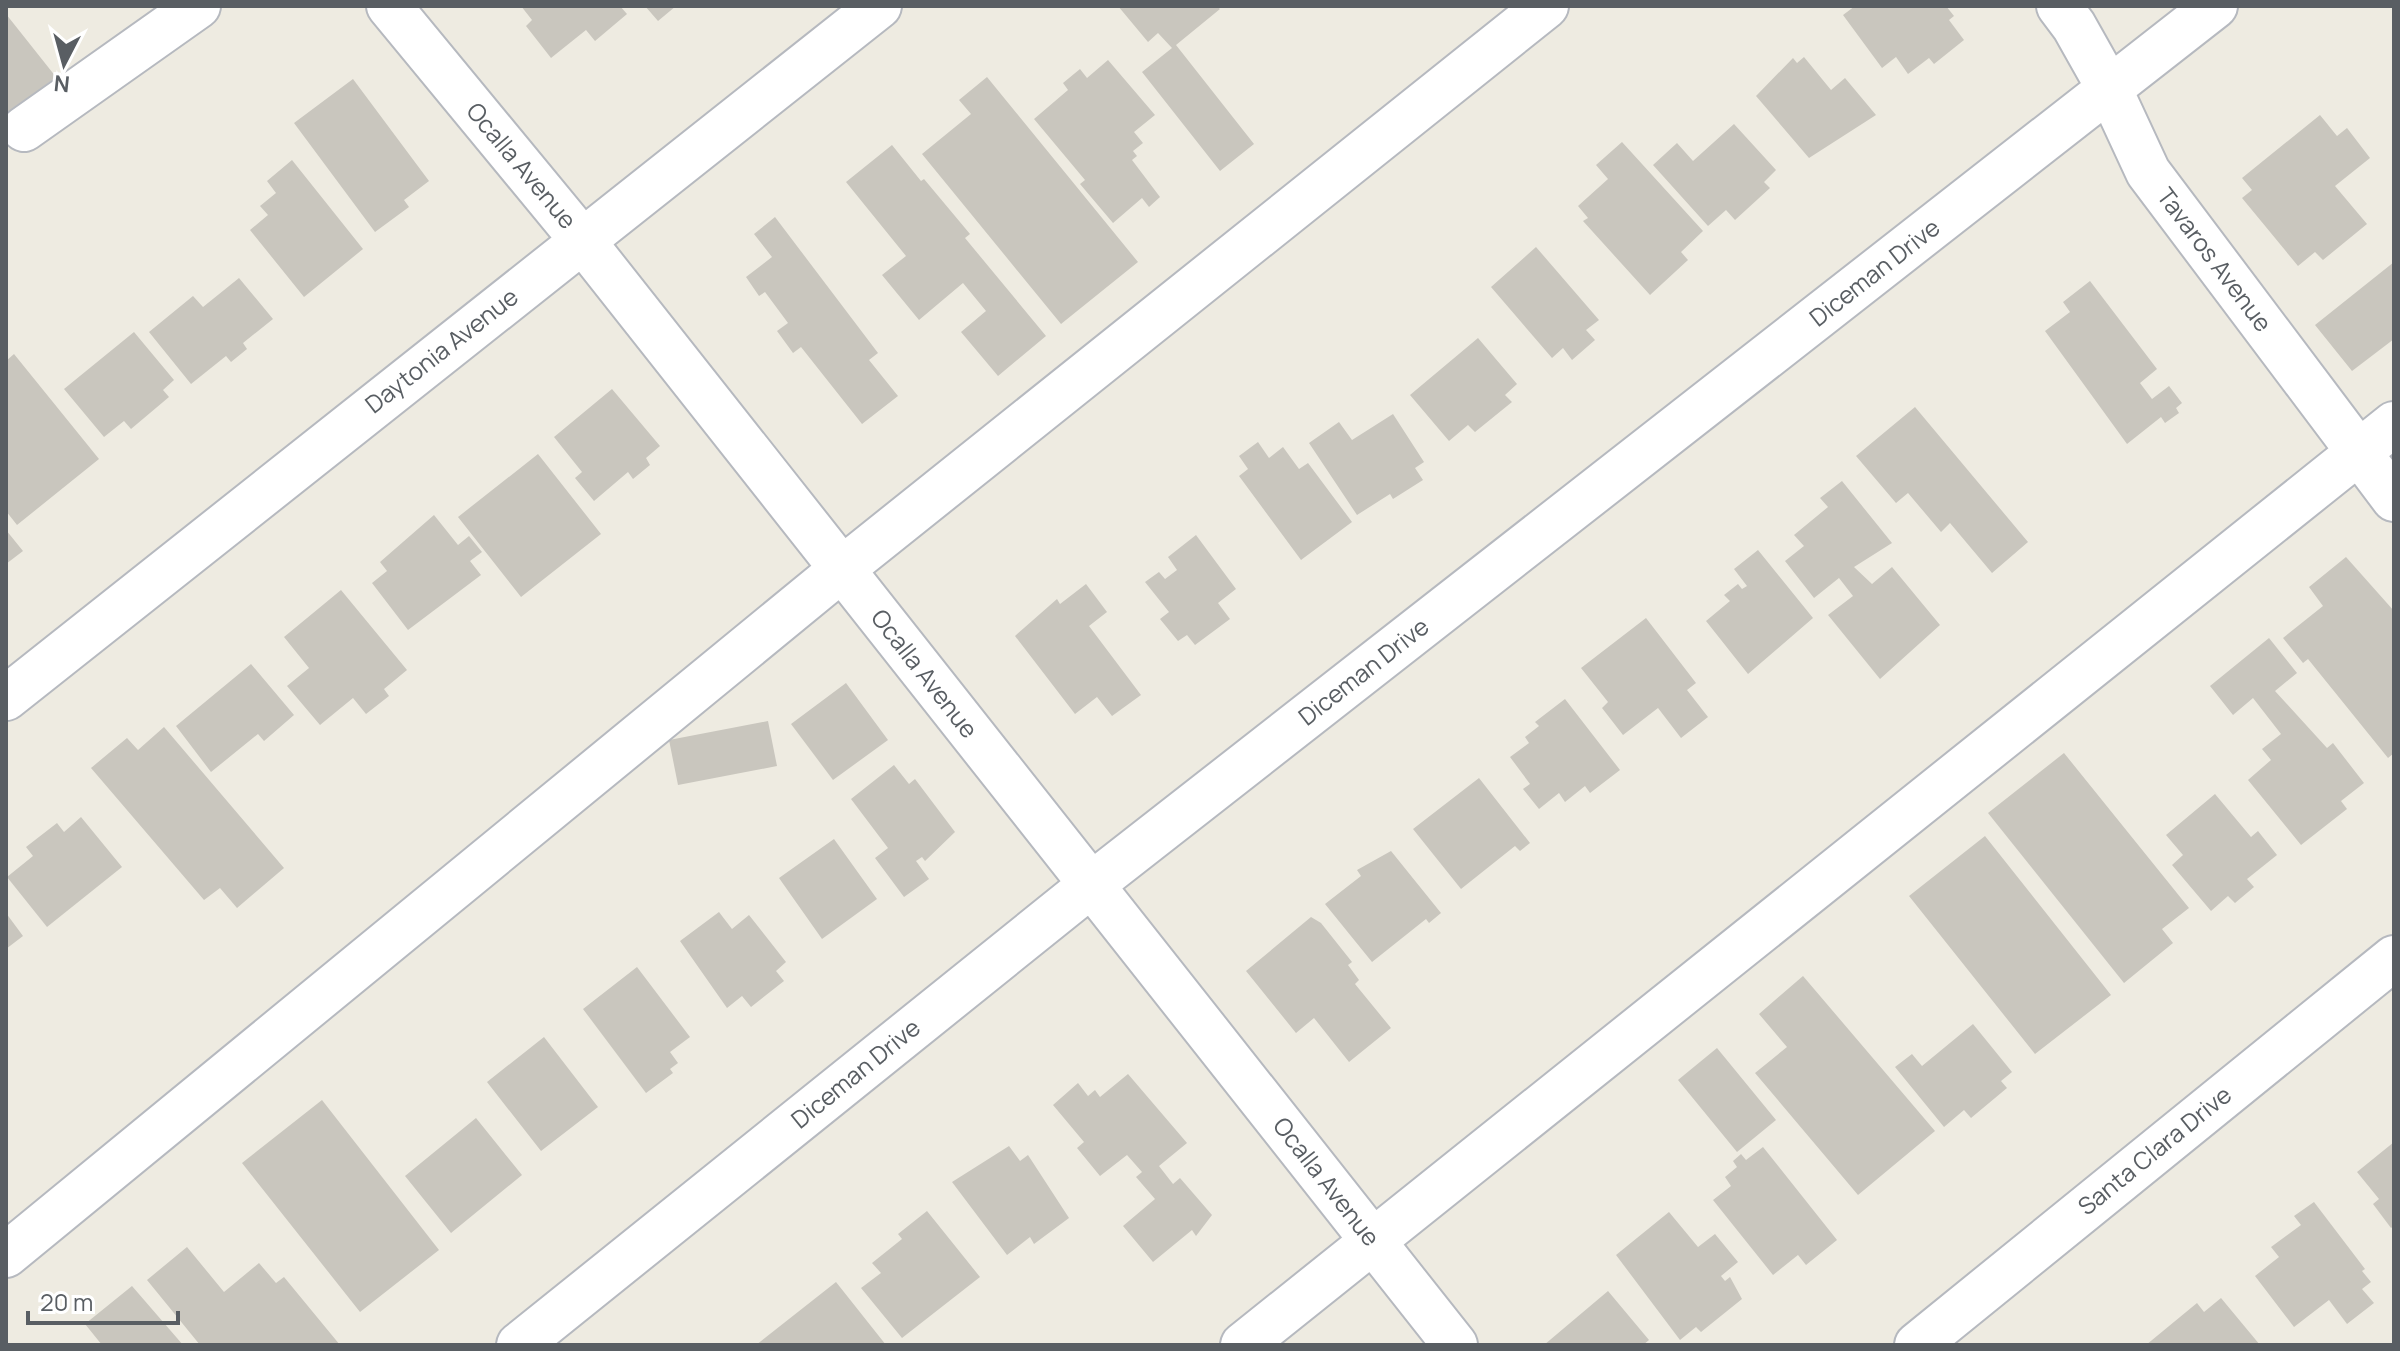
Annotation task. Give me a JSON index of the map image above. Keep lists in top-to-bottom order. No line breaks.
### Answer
{"streets":{"street":["Ocalla Avenue","Tavaros Avenue","Diceman Drive","Daytonia Avenue","Santa Clara Drive"]},"crossings":[["Ocalla Avenue","Diceman Drive"],["Ocalla Avenue","Daytonia Avenue"],["Tavaros Avenue","Diceman Drive"]],"scale_bar":"20 m","north":"bottom"}
